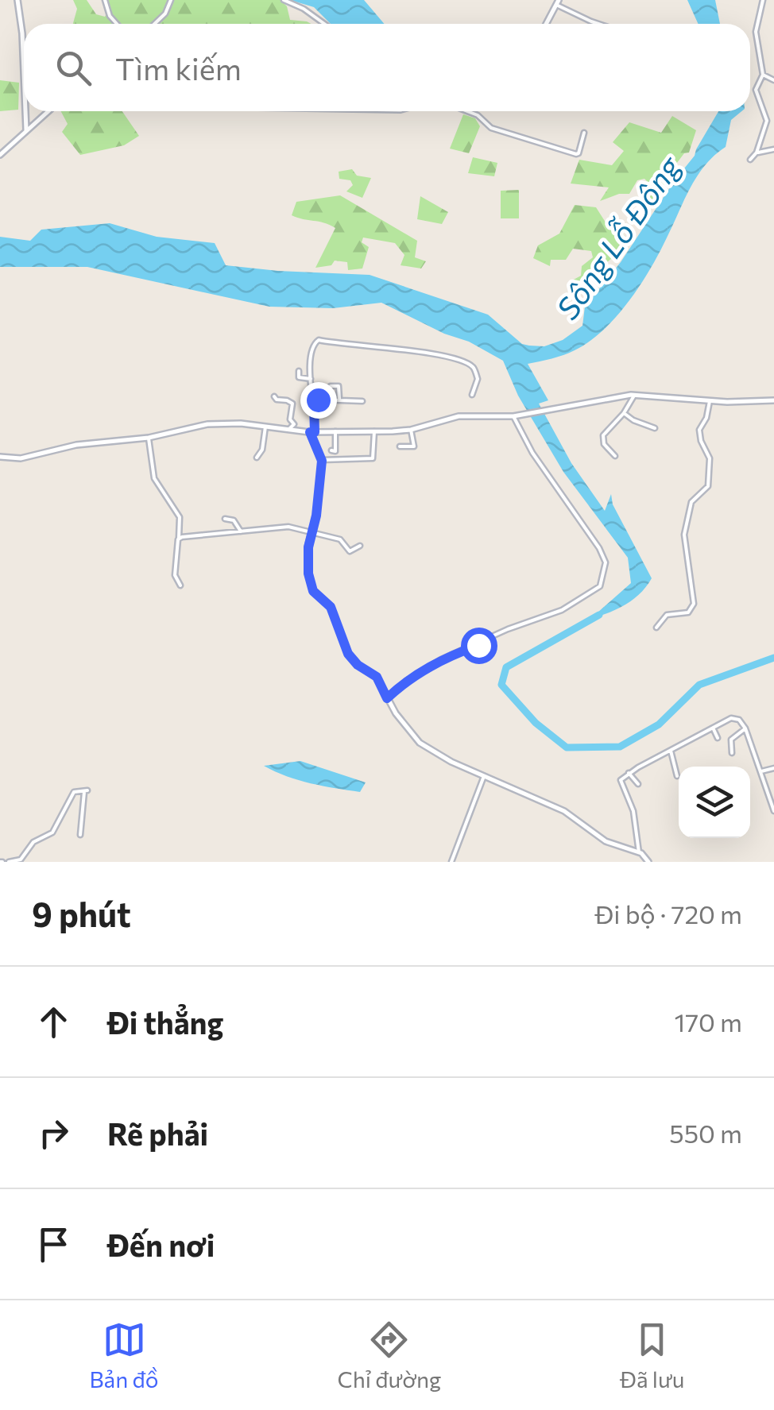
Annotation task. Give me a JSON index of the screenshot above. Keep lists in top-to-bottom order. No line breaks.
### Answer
{"water":["Sông Lỗ Đông"],"page":{"search":"Tìm kiếm","heading":["9 phút","Đi bộ · 720 m"],"list":[["Đi thẳng","170 m"],["Rẽ phải","550 m"],"Đến nơi"],"nav":["Bản đồ","Chỉ đường","Đã lưu"]}}
